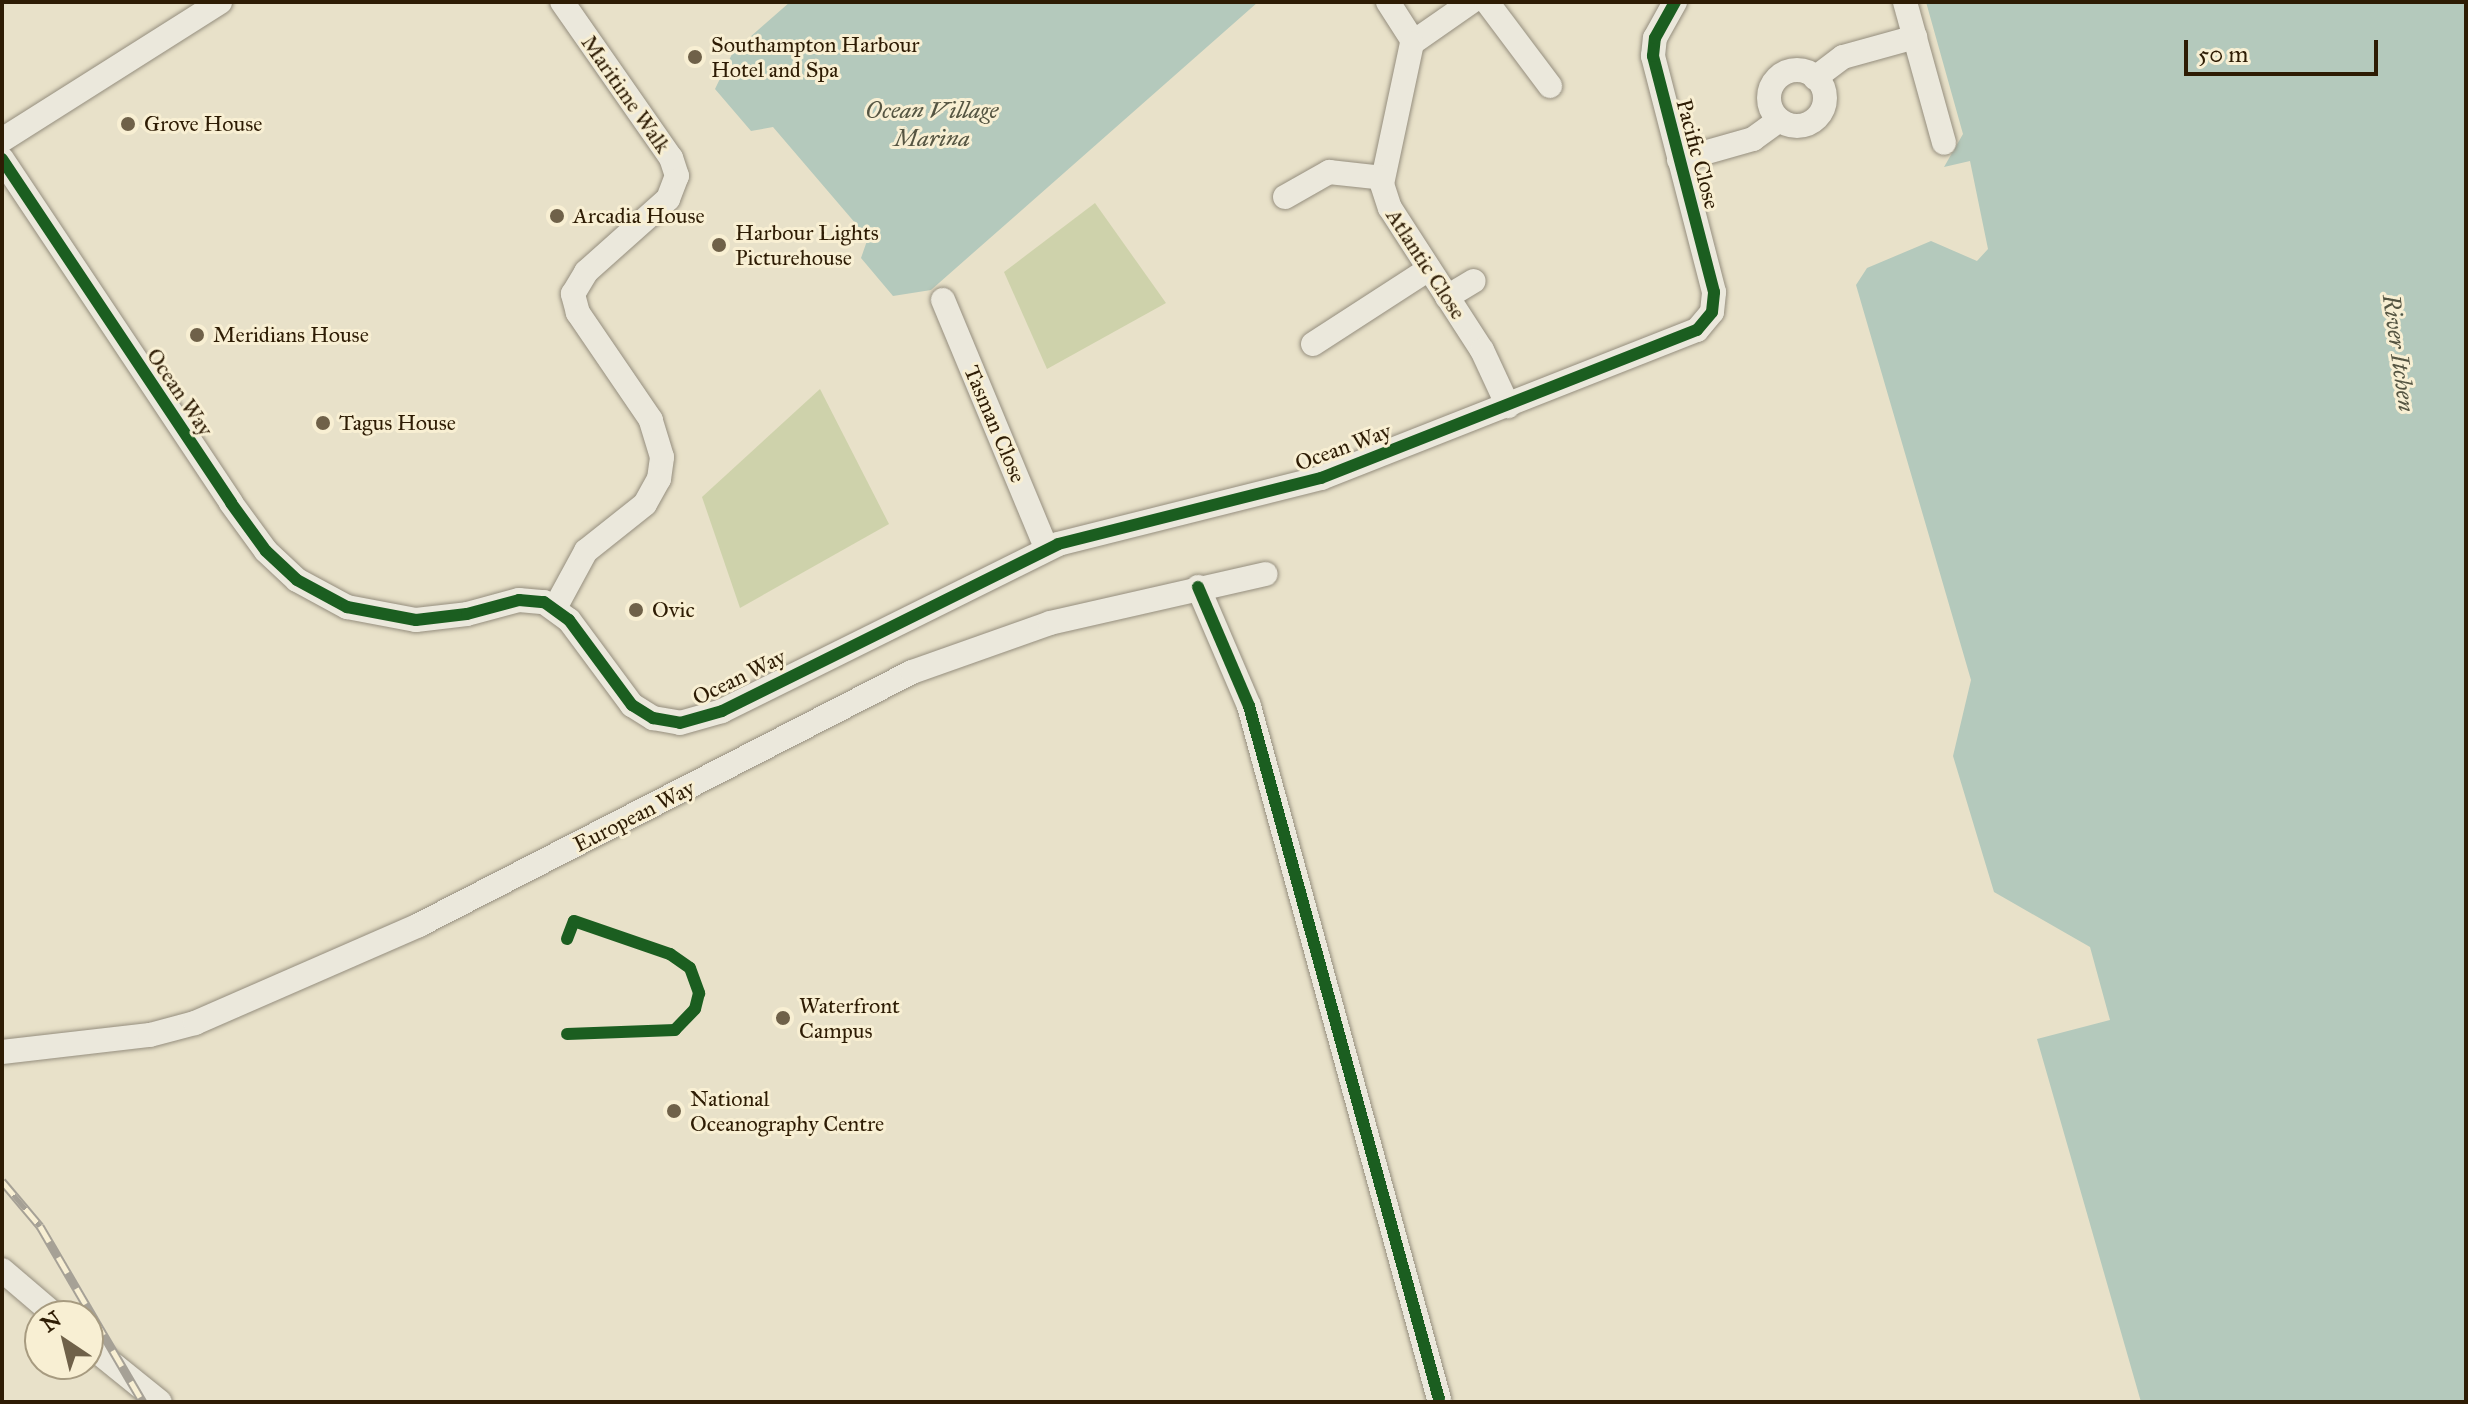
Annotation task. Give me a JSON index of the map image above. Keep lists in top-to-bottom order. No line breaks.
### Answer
{"streets":{"street":["Maritime Walk","Pacific Close","Atlantic Close","Ocean Way","Tasman Close","European Way"]},"crossings":[["Maritime Walk","Ocean Way"],["Pacific Close","Ocean Way"],["Atlantic Close","Ocean Way"],["Ocean Way","Tasman Close"]],"water":["Ocean Village Marina","River Itchen"],"places":["Southampton Harbour Hotel and Spa","Grove House","Arcadia House","Harbour Lights Picturehouse","Meridians House","Tagus House","Ovic","Waterfront Campus","National Oceanography Centre"],"scale_bar":"50 m","north":"top left"}
